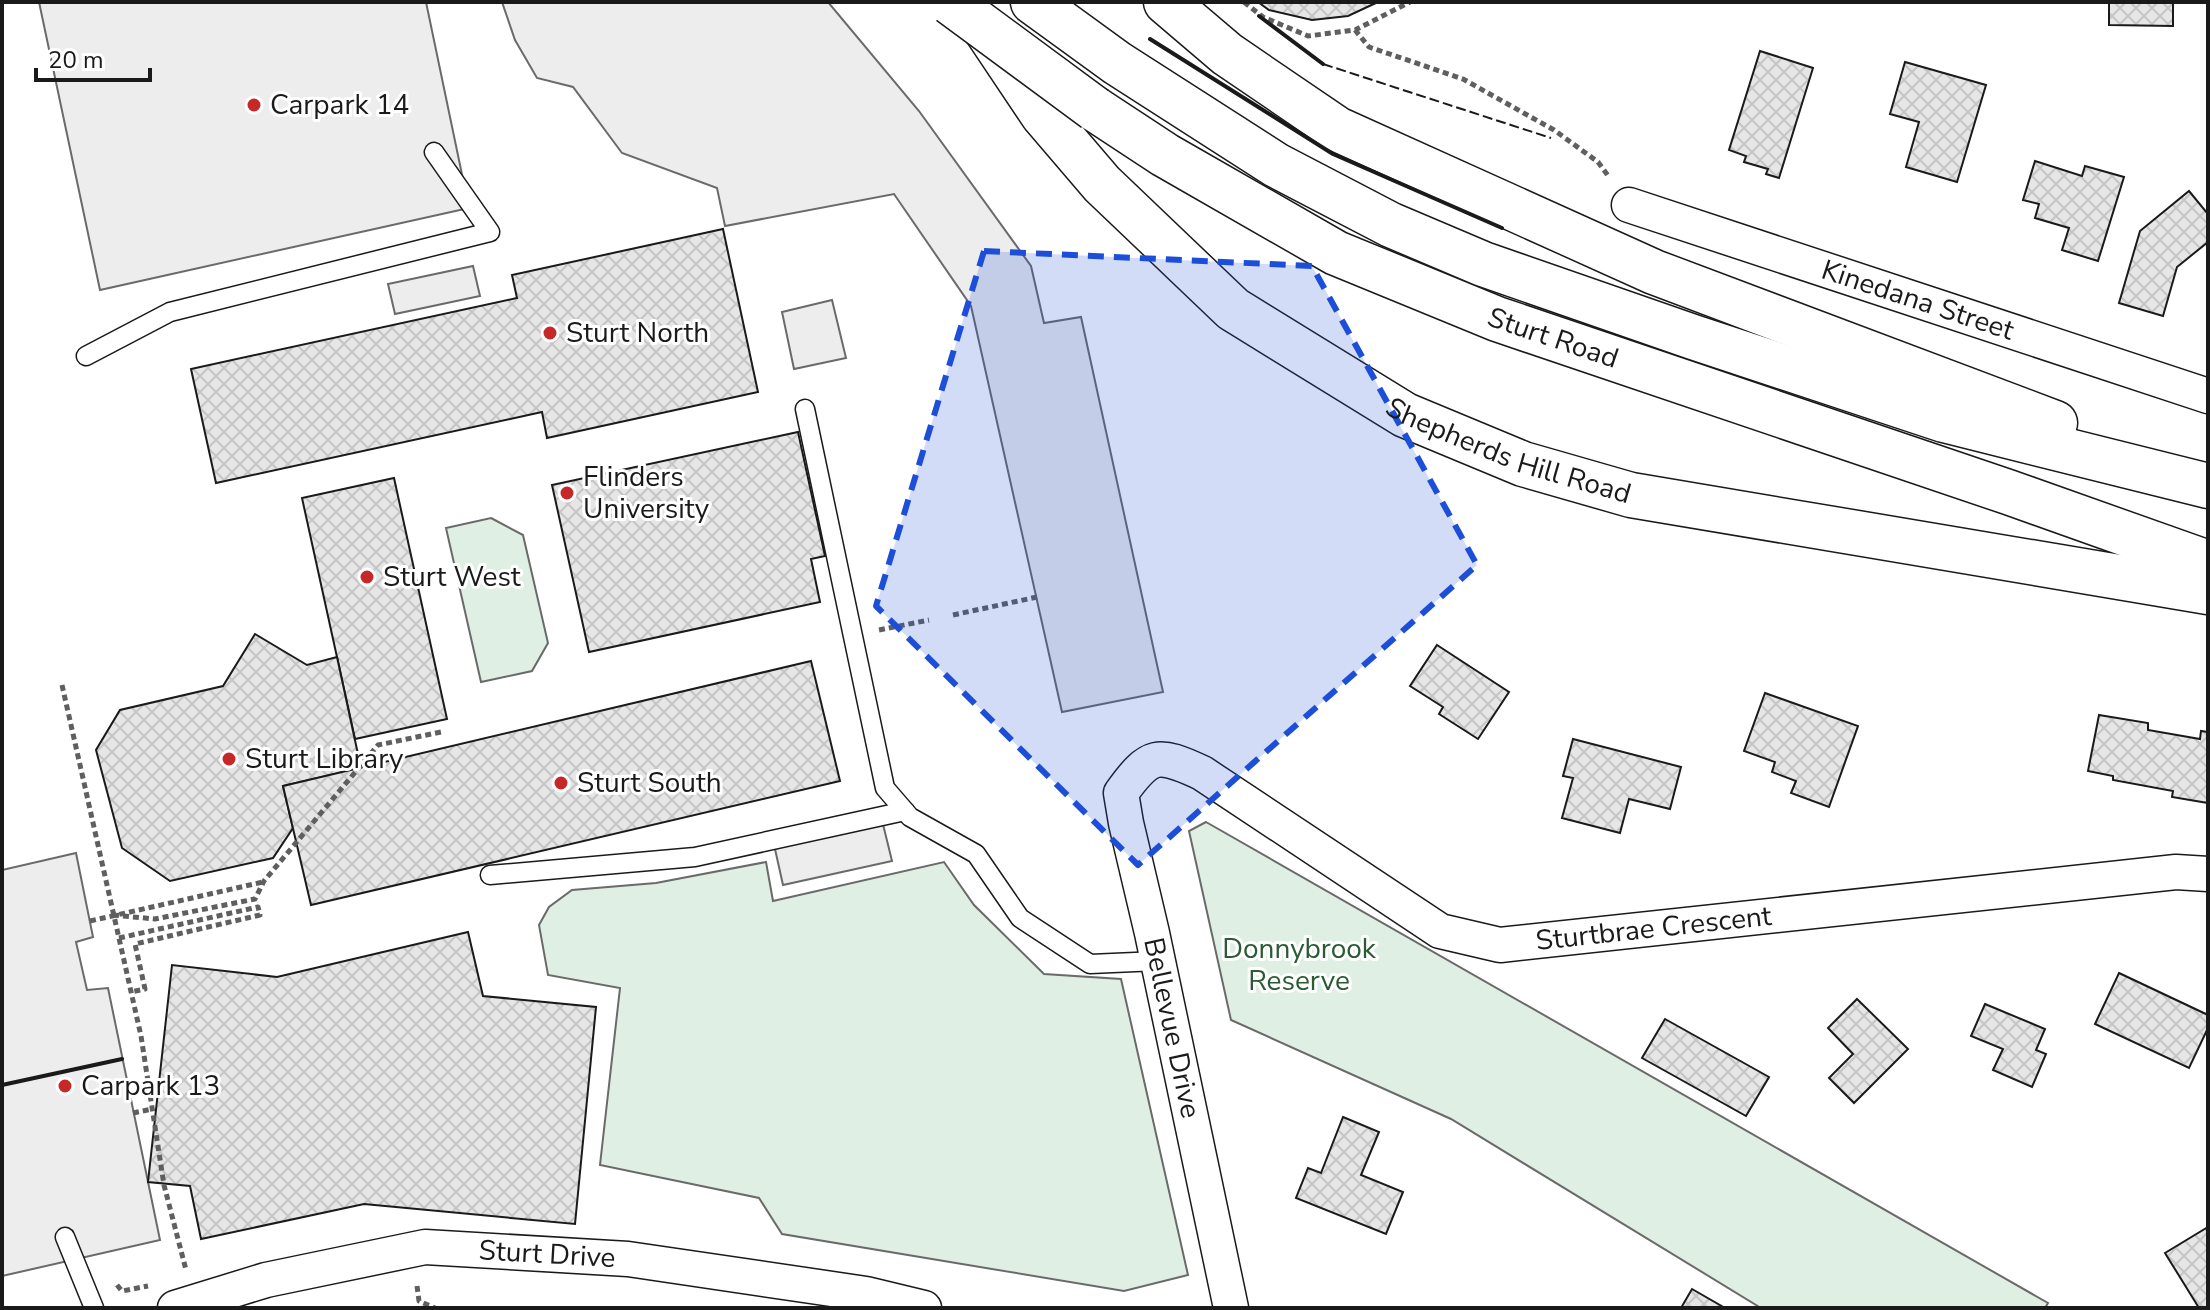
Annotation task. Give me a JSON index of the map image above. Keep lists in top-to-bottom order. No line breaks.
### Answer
{"streets":{"main road":["Sturt Road","Shepherds Hill Road"],"street":["Kinedana Street","Sturtbrae Crescent","Bellevue Drive","Sturt Drive"]},"crossings":[["Sturtbrae Crescent","Bellevue Drive"]],"parks":["Donnybrook Reserve"],"places":["Carpark 14","Sturt North","Flinders University","Sturt West","Sturt Library","Sturt South","Carpark 13"],"scale_bar":"20 m"}
